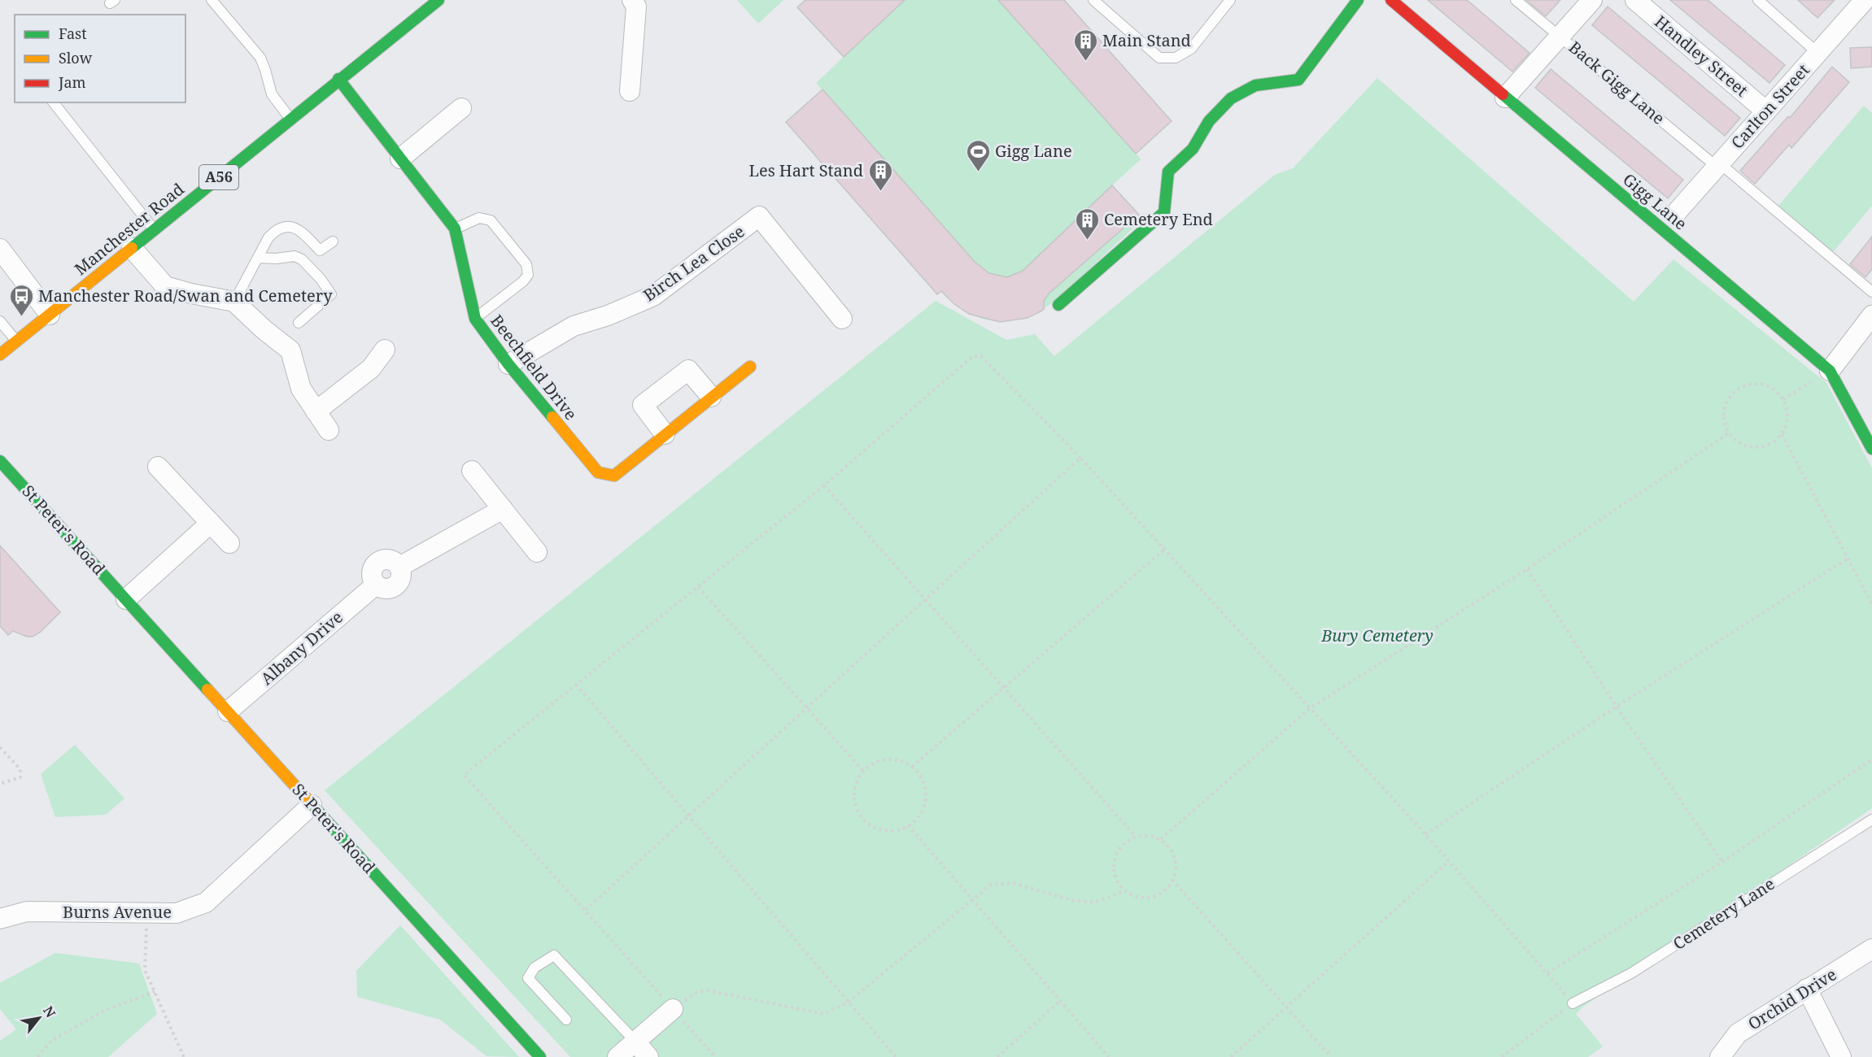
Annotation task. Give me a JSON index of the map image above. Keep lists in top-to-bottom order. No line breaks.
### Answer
{"streets":{"main road":["A56","Gigg Lane","Manchester Road","Beechfield Drive","St Peter's Road"],"street":["Handley Street","Carlton Street","Birch Lea Close","Albany Drive","Burns Avenue","Orchid Drive"],"lane":["Back Gigg Lane","Cemetery Lane"]},"crossings":[["Handley Street","Carlton Street"],["Back Gigg Lane","Carlton Street"],["Manchester Road","Beechfield Drive"],["Birch Lea Close","Beechfield Drive"],["St Peter's Road","Albany Drive"],["St Peter's Road","Burns Avenue"]],"parks":["Bury Cemetery"],"places":{"building":["Main Stand","Les Hart Stand","Cemetery End"],"sports":["Gigg Lane"],"bus stop":["Manchester Road/Swan and Cemetery"]},"legend":["Fast","Slow","Jam"],"north":"top right"}
